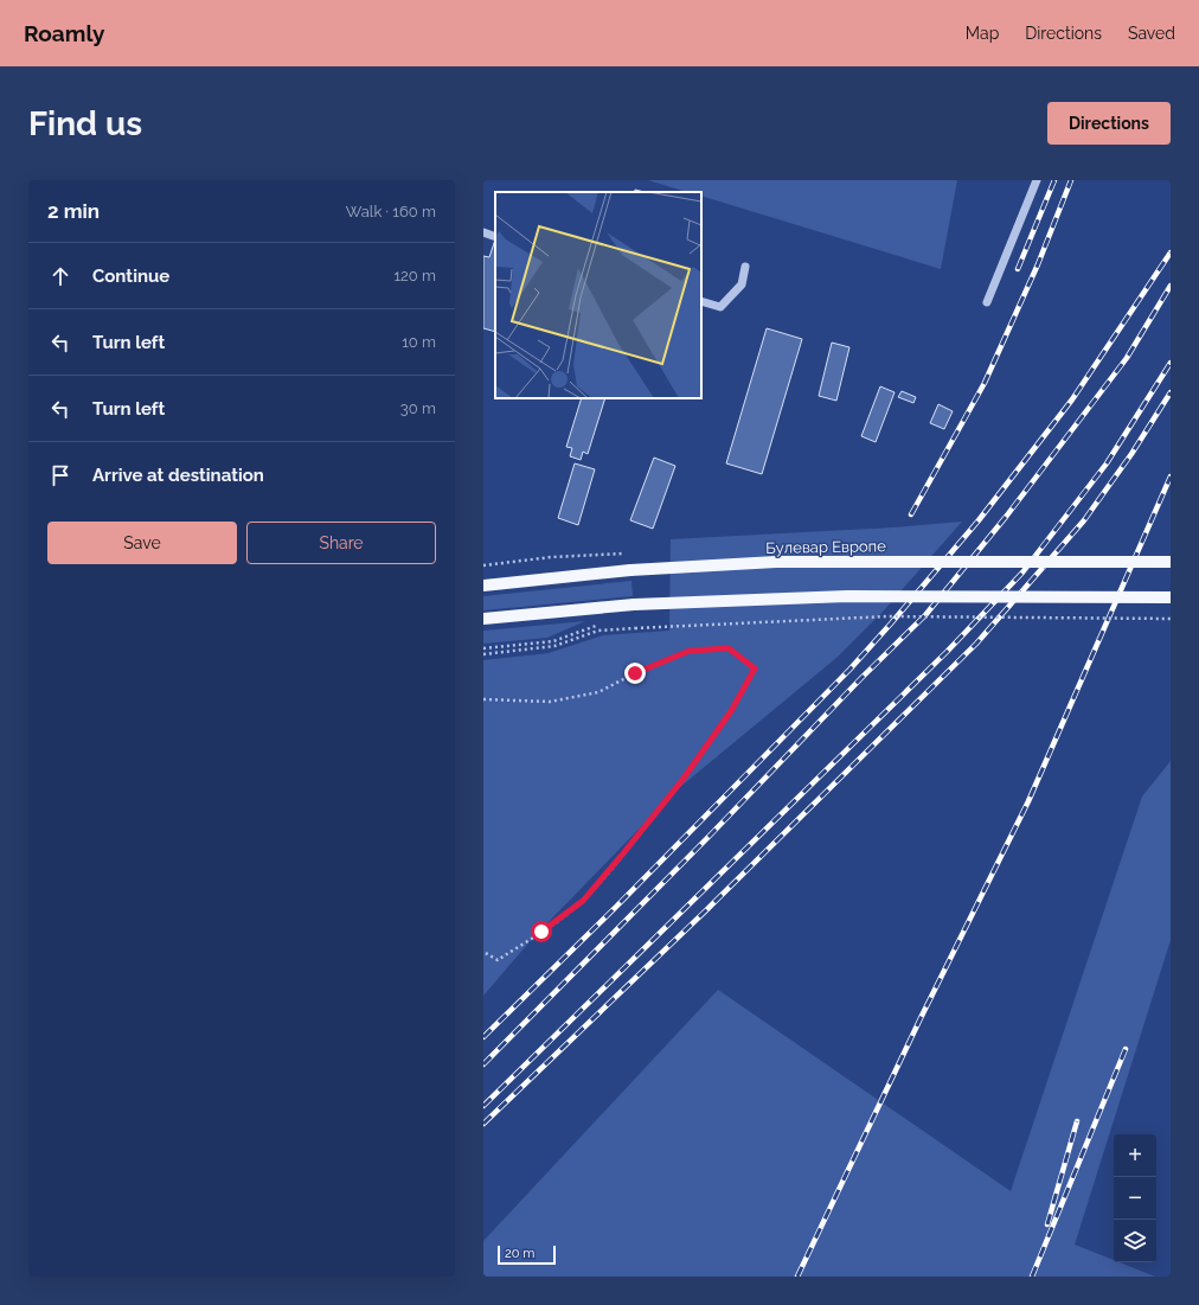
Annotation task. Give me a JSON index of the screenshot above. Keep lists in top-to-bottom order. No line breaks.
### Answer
{"streets":{"main road":["Булевар Европе"]},"scale_bar":"20 m","page":{"header":"Roamly","nav":["Map","Directions","Saved"],"buttons":["Directions",["Save","Share"]],"title":"Find us","heading":["2 min","Walk · 160 m"],"list":[["Continue","120 m"],["Turn left","10 m"],["Turn left","30 m"],"Arrive at destination"],"map_buttons":["+","−"],"scale":"20 m"}}
